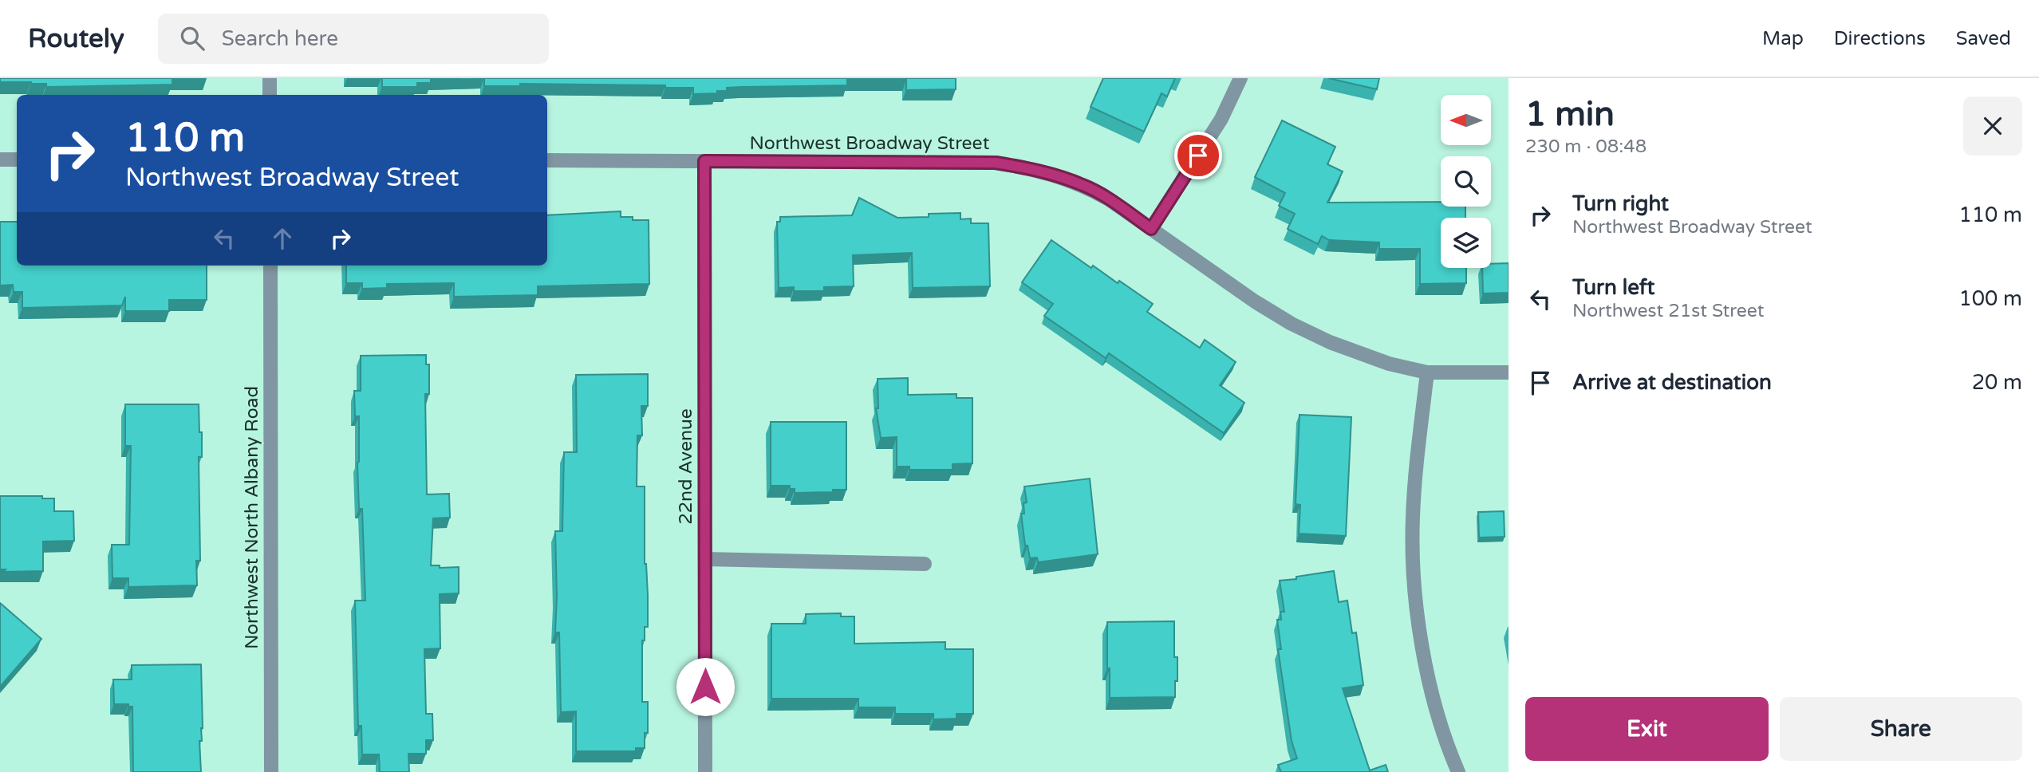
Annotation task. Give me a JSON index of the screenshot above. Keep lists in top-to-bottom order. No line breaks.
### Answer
{"streets":{"street":["Northwest Broadway Street","22nd Avenue","Northwest North Albany Road"]},"crossings":[["Northwest Broadway Street","22nd Avenue"]],"north":"left","page":{"header":"Routely","search":"Search here","nav":["Map","Directions","Saved"],"heading":["1 min","230 m · 08:48"],"turn":["110 m","Northwest Broadway Street"],"list":[{"name":"Turn right","note":"Northwest Broadway Street","value":"110 m"},{"name":"Turn left","note":"Northwest 21st Street","value":"100 m"},{"name":"Arrive at destination","value":"20 m"}],"buttons":["Exit","Share"]}}
